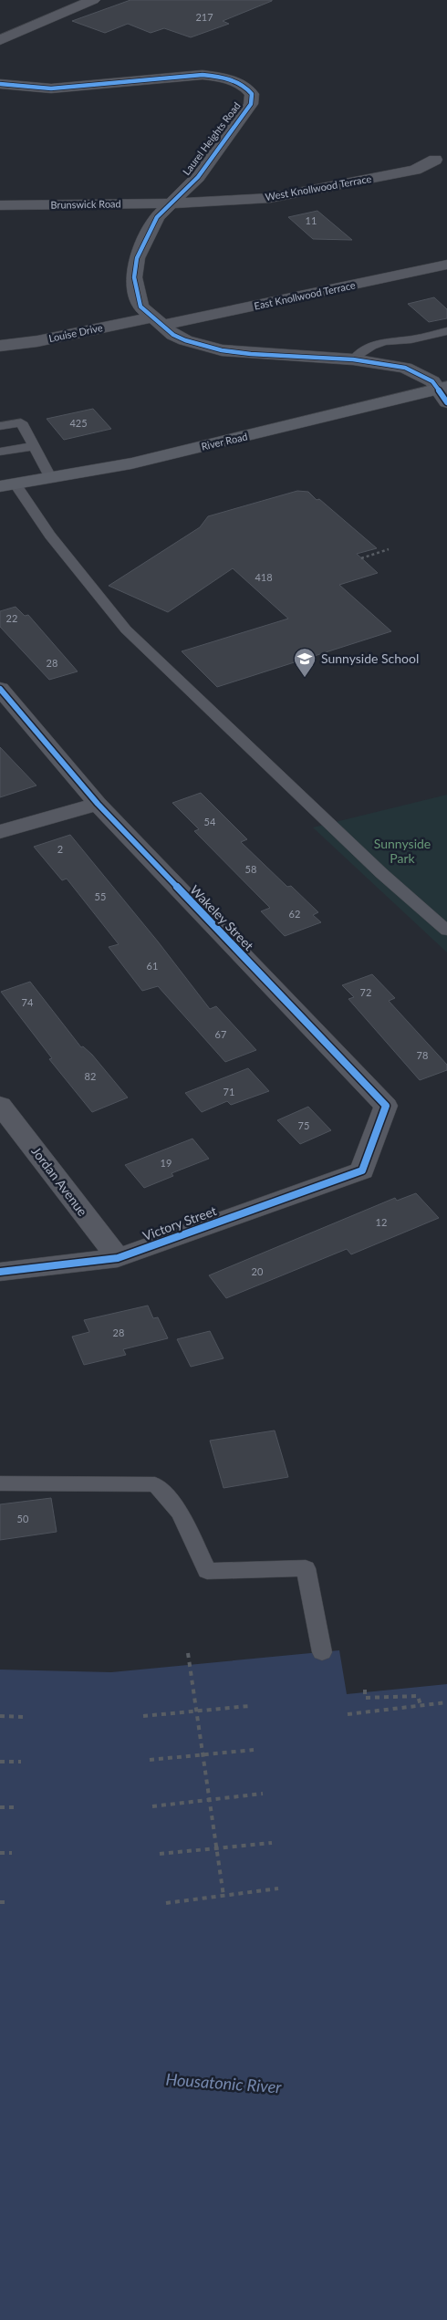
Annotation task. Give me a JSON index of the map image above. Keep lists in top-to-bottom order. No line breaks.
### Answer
{"streets":{"main road":["River Road"],"street":["Laurel Heights Road","West Knollwood Terrace","Brunswick Road","East Knollwood Terrace","Louise Drive","Wakeley Street","Jordan Avenue","Victory Street"]},"crossings":[["Laurel Heights Road","West Knollwood Terrace"],["Laurel Heights Road","Brunswick Road"],["Laurel Heights Road","East Knollwood Terrace"],["Laurel Heights Road","Louise Drive"],["Laurel Heights Road","River Road"],["West Knollwood Terrace","Brunswick Road"],["East Knollwood Terrace","Louise Drive"],["Wakeley Street","Victory Street"],["Jordan Avenue","Victory Street"]],"water":["Housatonic River"],"parks":["Sunnyside Park"],"places":{"school or university":["Sunnyside School"]},"house_numbers":["217","11","425","418","22","28","54","2","58","55","62","61","72","74","67","78","82","71","75","19","12","20","28","50"]}
